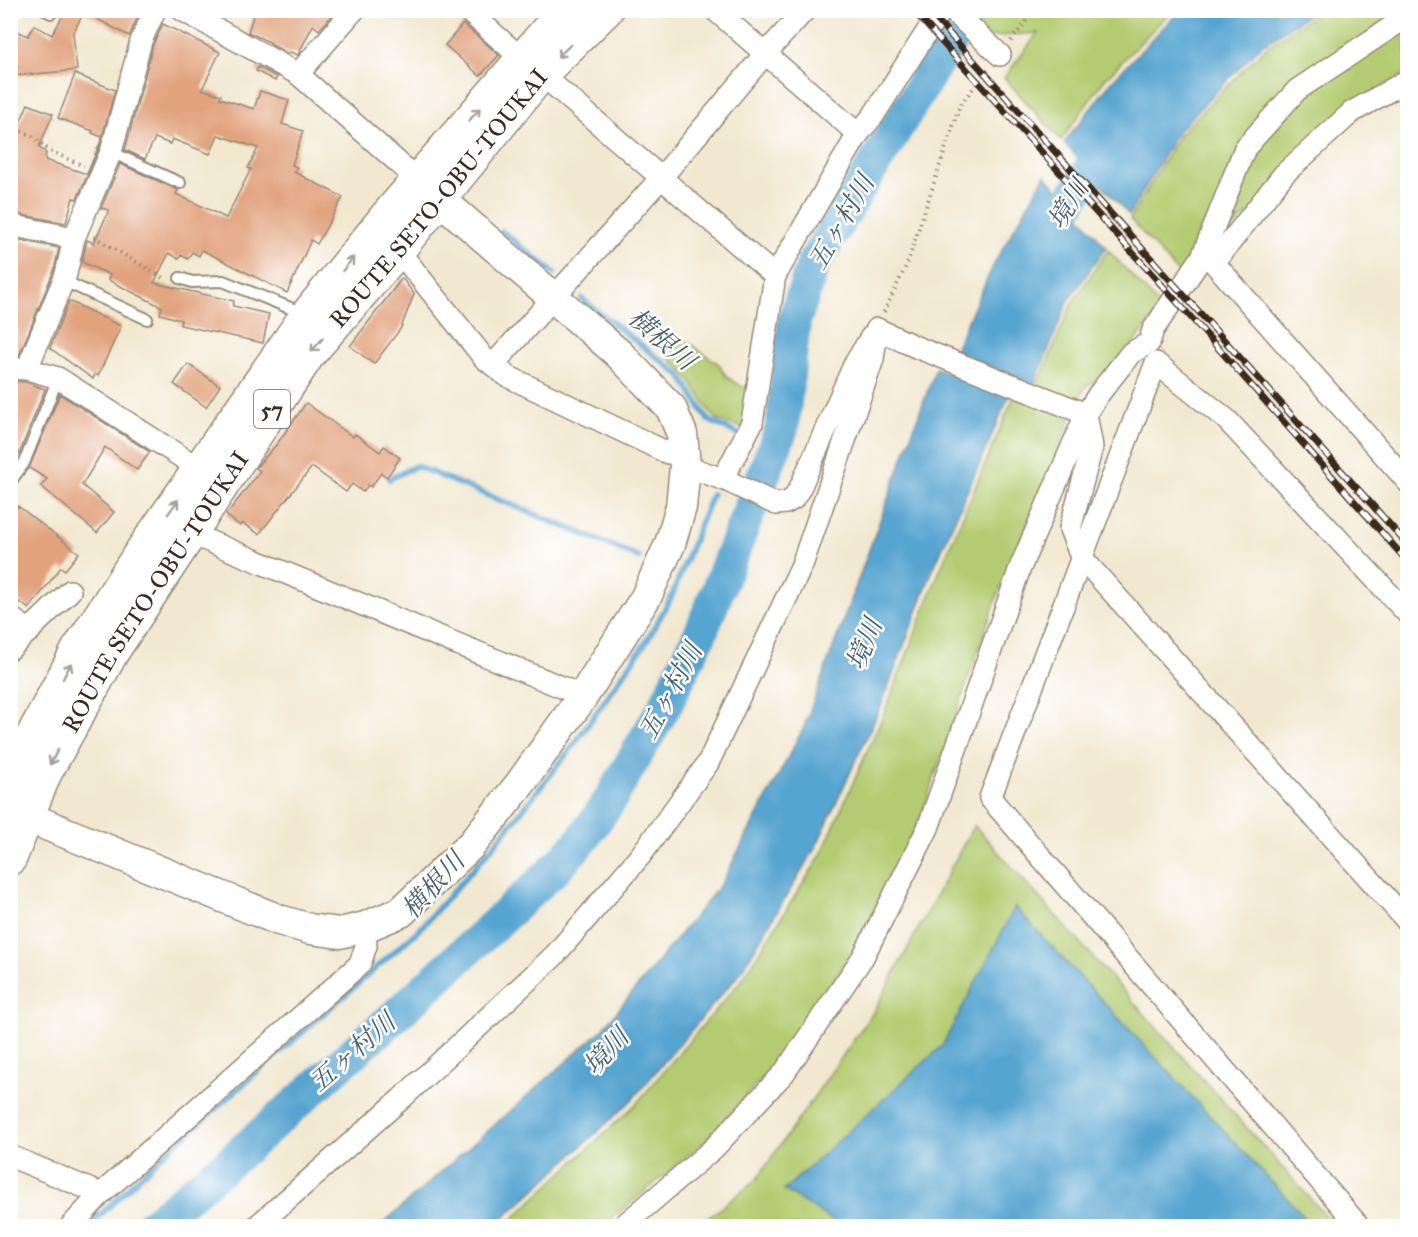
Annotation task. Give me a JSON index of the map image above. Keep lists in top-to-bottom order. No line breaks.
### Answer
{"streets":{"main road":["ROUTE SETO-OBU-TOUKAI","57"]},"water":["境川","五ヶ村川","横根川"]}
